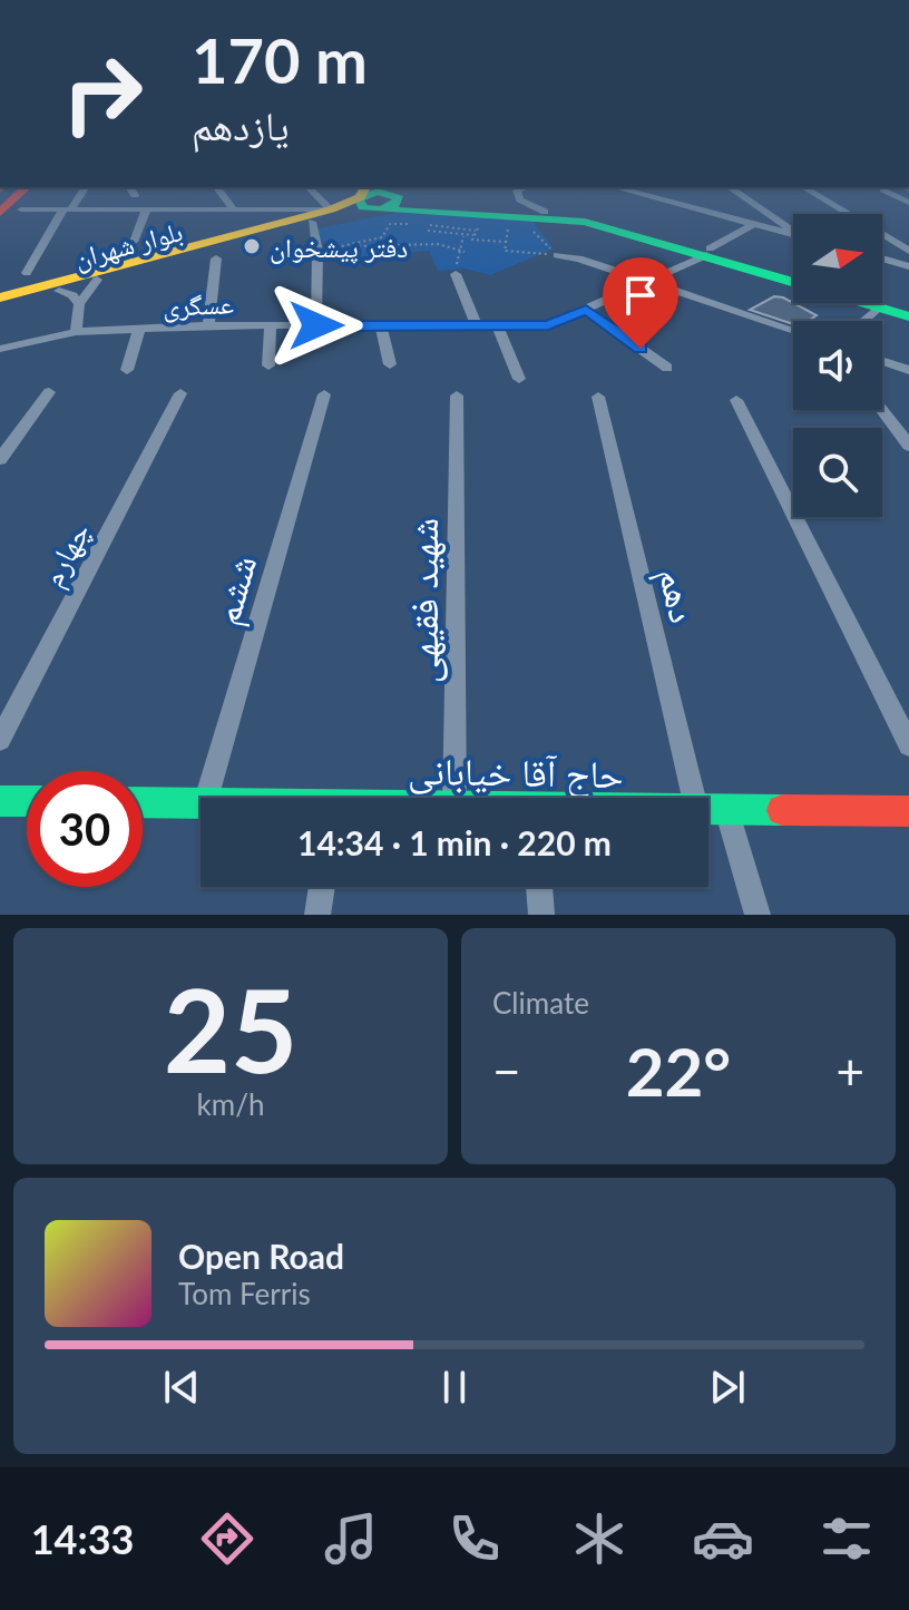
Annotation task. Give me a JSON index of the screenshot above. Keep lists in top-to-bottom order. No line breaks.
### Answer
{"streets":{"street":["بلوار شهران","عسگری","چهارم","ششم","دهم","شهید فقیهی","حاج آقا خیابانی"]},"crossings":[["بلوار شهران","عسگری"]],"places":["دفتر پیشخوان"],"north":"right","page":{"turn":["170 m","یازدهم"],"limit":"30","trip":"14:34 · 1 min · 220 m","tile":[["25","km/h"],"Climate"],"heat":["−","22°","+"],"song":["Open Road","Tom Ferris"],"tabs":"14:33"}}
